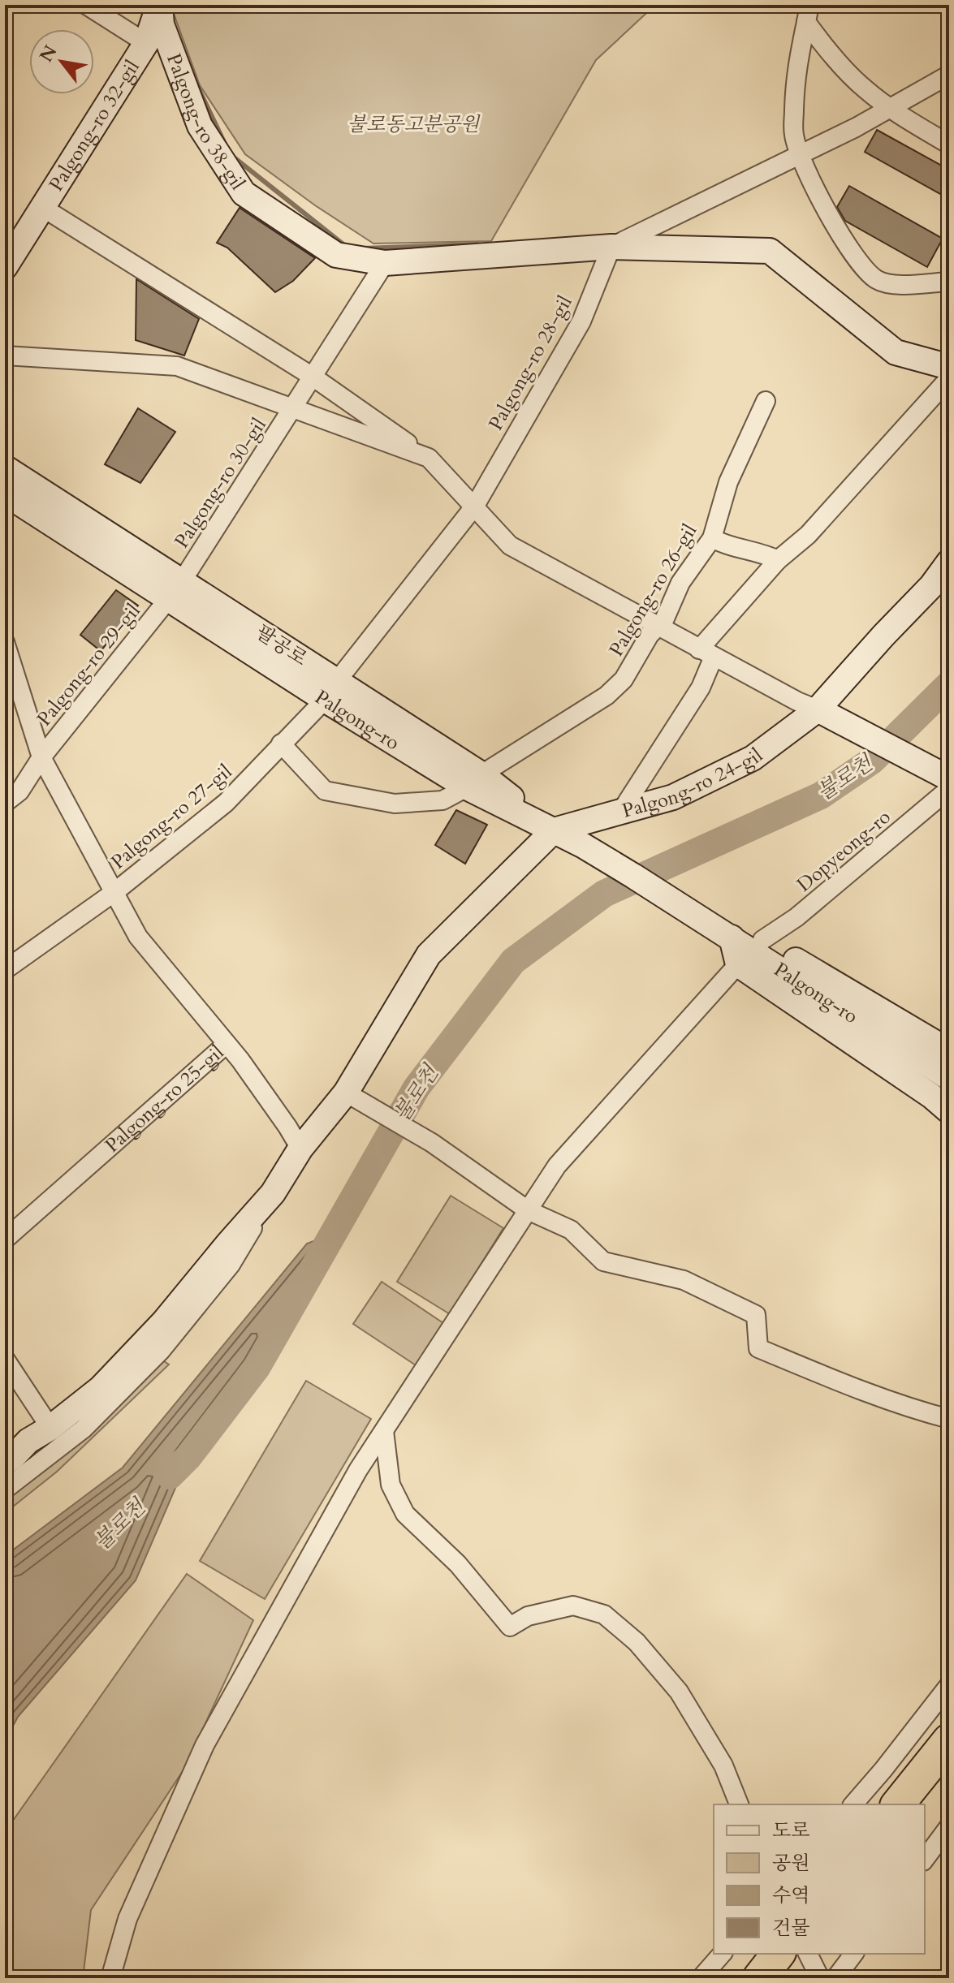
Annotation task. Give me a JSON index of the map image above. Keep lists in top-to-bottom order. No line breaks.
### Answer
{"streets":{"main road":["Palgong-ro 38-gil","Palgong-ro 32-gil","Palgong-ro","Palgong-ro 24-gil"],"street":["Palgong-ro 28-gil","Palgong-ro 30-gil","Palgong-ro 26-gil","Palgong-ro 29-gil","Palgong-ro 27-gil","Dopyeong-ro","Palgong-ro 25-gil"]},"crossings":[["Palgong-ro 38-gil","Palgong-ro 32-gil"],["Palgong-ro 38-gil","Palgong-ro 28-gil"],["Palgong-ro 38-gil","Palgong-ro 30-gil"],["Palgong-ro 32-gil","Palgong-ro 30-gil"],["Palgong-ro 28-gil","Palgong-ro 30-gil"],["Palgong-ro 28-gil","Palgong-ro"],["Palgong-ro 28-gil","Palgong-ro 27-gil"],["Palgong-ro 30-gil","Palgong-ro 26-gil"],["Palgong-ro 30-gil","Palgong-ro 29-gil"],["Palgong-ro 30-gil","Palgong-ro"],["Palgong-ro 26-gil","Palgong-ro 27-gil"],["Palgong-ro 29-gil","Palgong-ro"],["Palgong-ro 29-gil","Palgong-ro 27-gil"],["Palgong-ro","Palgong-ro 24-gil"],["Palgong-ro","Palgong-ro 27-gil"],["Palgong-ro 27-gil","Palgong-ro 25-gil"]],"water":["불로천"],"parks":["불로동고분공원"],"legend":["도로","공원","수역","건물"],"north":"top left"}
